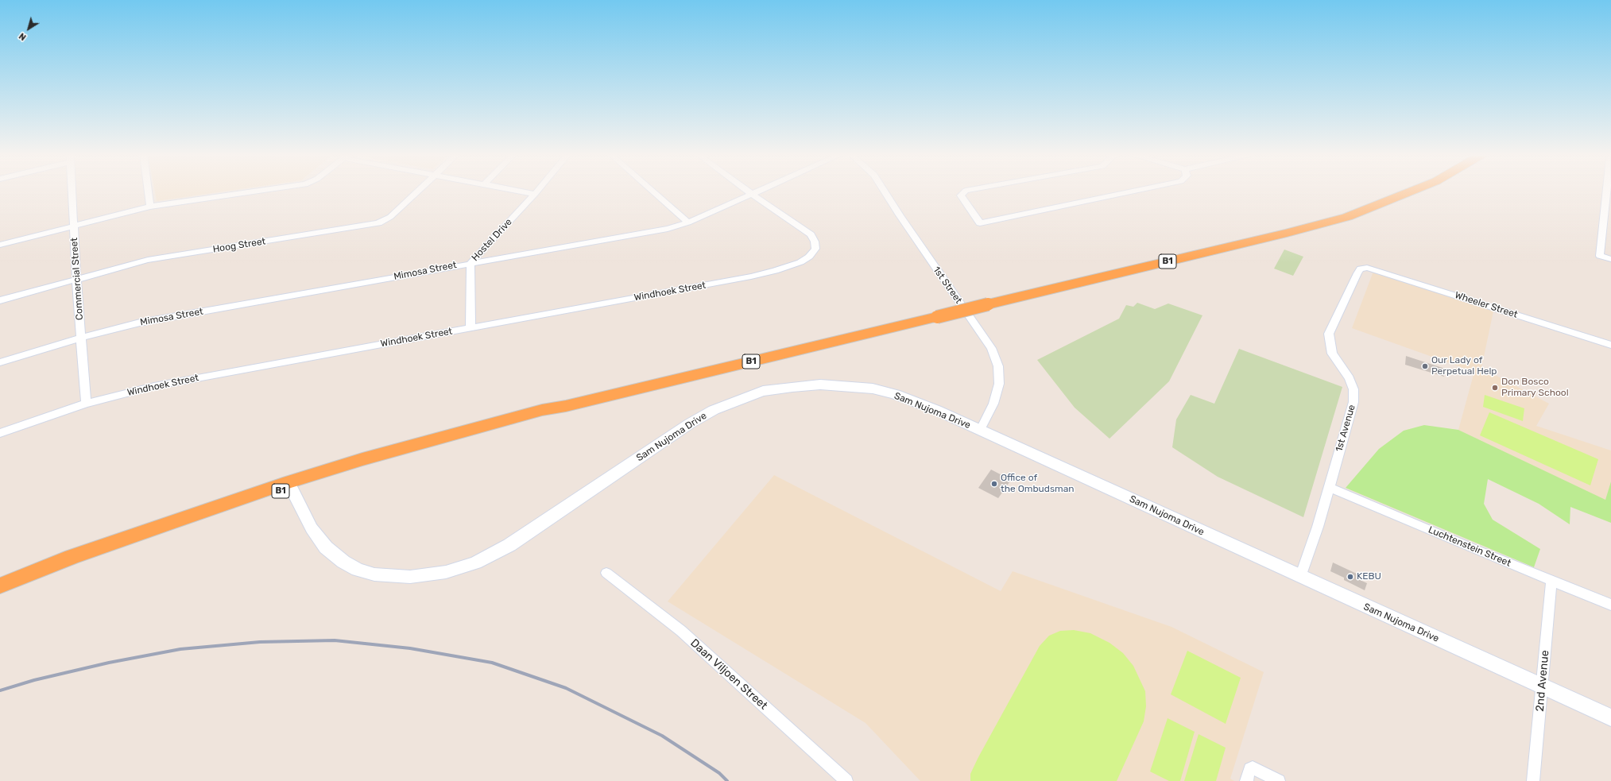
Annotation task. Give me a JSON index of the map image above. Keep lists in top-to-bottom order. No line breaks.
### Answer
{"streets":{"highway":["B1"],"main road":["Sam Nujoma Drive"],"street":["Hostel Drive","Hoog Street","Mimosa Street","Commercial Street","1st Street","Windhoek Street","Wheeler Street","1st Avenue","Luchtenstein Street","Daan Viljoen Street","2nd Avenue"]},"crossings":[["Hostel Drive","Mimosa Street"],["Hostel Drive","Windhoek Street"],["Hoog Street","Commercial Street"],["B1","Sam Nujoma Drive"],["Mimosa Street","Commercial Street"],["Mimosa Street","Windhoek Street"],["Commercial Street","Windhoek Street"],["1st Street","Sam Nujoma Drive"],["Wheeler Street","1st Avenue"],["Sam Nujoma Drive","1st Avenue"],["Sam Nujoma Drive","2nd Avenue"],["1st Avenue","Luchtenstein Street"],["Luchtenstein Street","2nd Avenue"]],"places":["Our Lady of Perpetual Help","Don Bosco Primary School","Office of the Ombudsman","KEBU"],"north":"bottom left"}
